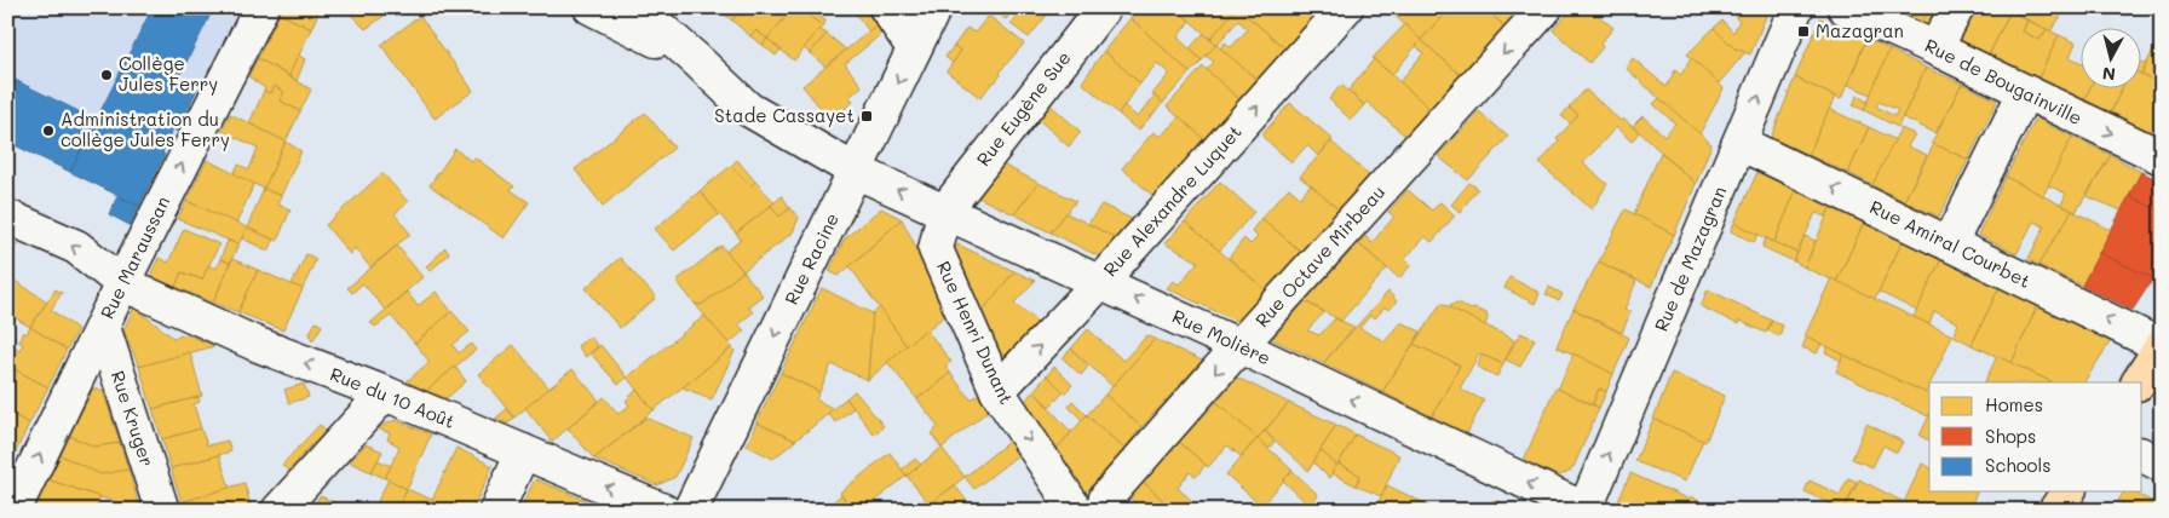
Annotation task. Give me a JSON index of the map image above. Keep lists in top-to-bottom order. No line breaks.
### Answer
{"streets":{"street":["Rue de Bougainville","Rue Eugène Sue","Rue Alexandre Luquet","Rue Amiral Courbet","Rue Octave Mirbeau","Rue Maraussan","Rue Racine","Rue de Mazagran","Rue Henri Dunant","Rue Molière","Rue du 10 Août","Rue Kruger"]},"crossings":[["Rue Eugène Sue","Rue Henri Dunant"],["Rue Eugène Sue","Rue Molière"],["Rue Alexandre Luquet","Rue Henri Dunant"],["Rue Alexandre Luquet","Rue Molière"],["Rue Amiral Courbet","Rue de Mazagran"],["Rue Octave Mirbeau","Rue Molière"],["Rue Maraussan","Rue du 10 Août"],["Rue Maraussan","Rue Kruger"],["Rue Racine","Rue Molière"],["Rue de Mazagran","Rue Molière"],["Rue Henri Dunant","Rue Molière"]],"one_way":["Rue de Bougainville","Rue Alexandre Luquet","Rue Amiral Courbet","Rue Octave Mirbeau","Rue Maraussan","Rue Racine","Rue de Mazagran","Rue Henri Dunant","Rue Molière","Rue du 10 Août"],"places":{"transit":["Mazagran","Stade Cassayet"],"other":["Collège Jules Ferry","Administration du collège Jules Ferry"]},"legend":["Homes","Shops","Schools"],"north":"bottom"}
